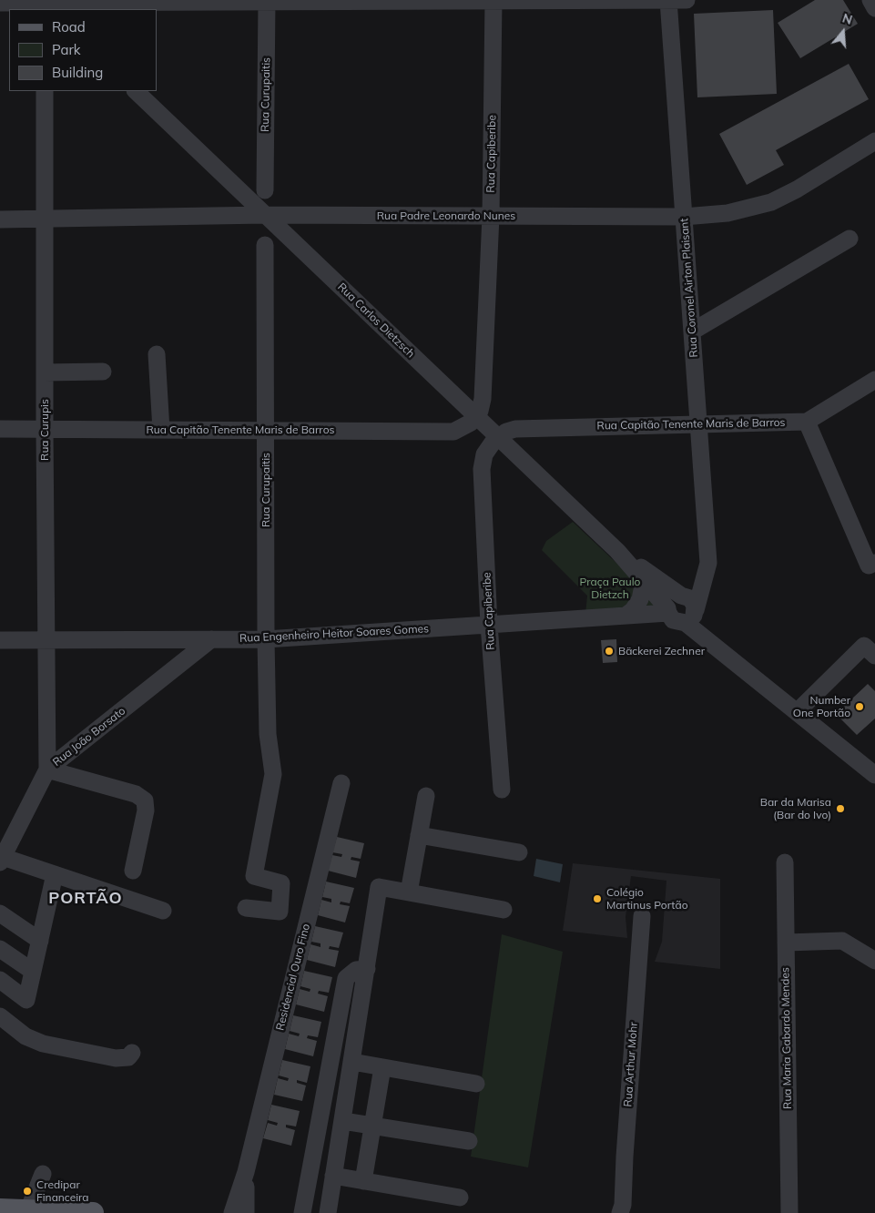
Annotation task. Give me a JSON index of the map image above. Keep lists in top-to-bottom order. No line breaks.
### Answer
{"streets":{"street":["Rua Curupaitis","Rua Capiberibe","Rua Padre Leonardo Nunes","Rua Coronel Airton Plaisant","Rua Carlos Dietzsch","Rua Capitão Tenente Maris de Barros","Rua Curupis","Rua Engenheiro Heitor Soares Gomes","Rua João Borsato","Residencial Ouro Fino","Rua Maria Gabardo Mendes","Rua Arthur Mohr"]},"crossings":[["Rua Curupaitis","Rua Capitão Tenente Maris de Barros"],["Rua Curupaitis","Rua Engenheiro Heitor Soares Gomes"],["Rua Capiberibe","Rua Padre Leonardo Nunes"],["Rua Capiberibe","Rua Carlos Dietzsch"],["Rua Capiberibe","Rua Capitão Tenente Maris de Barros"],["Rua Capiberibe","Rua Engenheiro Heitor Soares Gomes"],["Rua Padre Leonardo Nunes","Rua Coronel Airton Plaisant"],["Rua Padre Leonardo Nunes","Rua Carlos Dietzsch"],["Rua Padre Leonardo Nunes","Rua Curupis"],["Rua Coronel Airton Plaisant","Rua Carlos Dietzsch"],["Rua Coronel Airton Plaisant","Rua Capitão Tenente Maris de Barros"],["Rua Coronel Airton Plaisant","Rua Engenheiro Heitor Soares Gomes"],["Rua Carlos Dietzsch","Rua Capitão Tenente Maris de Barros"],["Rua Carlos Dietzsch","Rua Engenheiro Heitor Soares Gomes"],["Rua Capitão Tenente Maris de Barros","Rua Curupis"],["Rua Curupis","Rua Engenheiro Heitor Soares Gomes"],["Rua Curupis","Rua João Borsato"],["Rua Engenheiro Heitor Soares Gomes","Rua João Borsato"]],"districts":["PORTÃO"],"parks":["Praça Paulo Dietzch"],"places":["Bäckerei Zechner","Number One Portão","Bar da Marisa (Bar do Ivo)","Colégio Martinus Portão","Credipar Financeira"],"legend":["Road","Park","Building"],"north":"top"}
